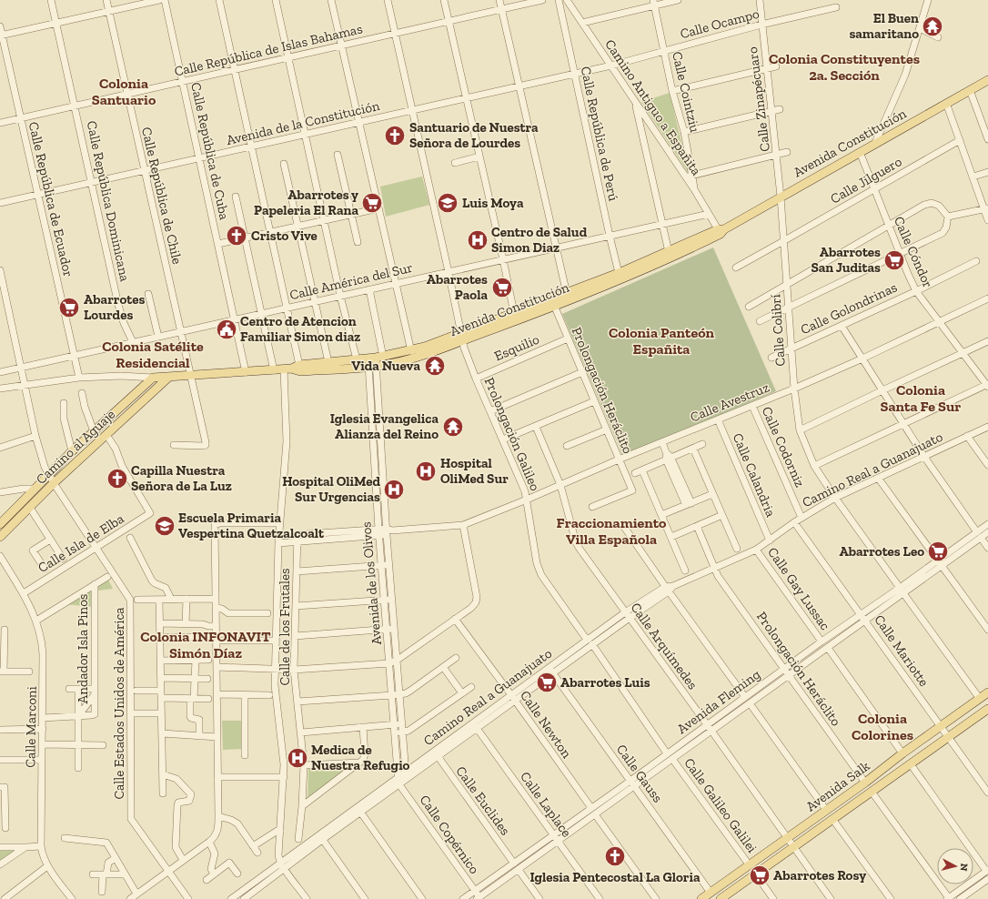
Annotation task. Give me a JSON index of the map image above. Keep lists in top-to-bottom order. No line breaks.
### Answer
{"streets":{"main road":["Avenida Constitución","Camino al Aguaje","Avenida Salk"],"street":["Calle Ocampo","Calle República de Islas Bahamas","Calle Cointziu","Calle Zinapécuaro","Camino Antiguo a Españita","Avenida de la Constitución","Calle República de Perú","Calle República de Cuba","Calle Jilguero","Calle República de Chile","Calle República de Ecuador","Calle República Dominicana","Calle Cóndor","Calle América del Sur","Calle Golondrinas","Calle Colibrí","Esquilio","Prolongación Heráclito","Calle Avestruz","Prolongación Galileo","Calle Codorniz","Camino Real a Guanajuato","Calle Calandria","Calle Isla de Elba","Avenida de los Olivos","Calle Gay Lussac","Calle de los Frutales","Calle Arquímedes","Andador Isla Pinos","Calle Mariotte","Avenida Fleming","Calle Estados Unidos de América","Calle Newton","Calle Marconi","Calle Gauss","Calle Euclides","Calle Laplace","Calle Galileo Galilei","Calle Copérnico"]},"crossings":[["Calle Ocampo","Calle Cointziu"],["Calle Ocampo","Calle Zinapécuaro"],["Calle Ocampo","Camino Antiguo a Españita"],["Calle Ocampo","Avenida de la Constitución"],["Calle República de Islas Bahamas","Calle República de Cuba"],["Calle República de Islas Bahamas","Calle República de Chile"],["Calle República de Islas Bahamas","Calle República de Ecuador"],["Calle República de Islas Bahamas","Calle República Dominicana"],["Calle República de Islas Bahamas","Prolongación Galileo"],["Calle Cointziu","Camino Antiguo a Españita"],["Calle Zinapécuaro","Avenida Constitución"],["Calle Zinapécuaro","Calle Colibrí"],["Camino Antiguo a Españita","Avenida de la Constitución"],["Camino Antiguo a Españita","Avenida Constitución"],["Camino Antiguo a Españita","Calle América del Sur"],["Avenida de la Constitución","Calle República de Perú"],["Avenida de la Constitución","Calle República de Cuba"],["Avenida de la Constitución","Calle República de Chile"],["Avenida de la Constitución","Calle República de Ecuador"],["Avenida de la Constitución","Calle República Dominicana"],["Avenida de la Constitución","Prolongación Galileo"],["Calle República de Perú","Avenida Constitución"],["Calle República de Perú","Calle América del Sur"],["Avenida Constitución","Calle República de Cuba"],["Avenida Constitución","Calle República de Chile"],["Avenida Constitución","Calle República de Ecuador"],["Avenida Constitución","Calle Cóndor"],["Avenida Constitución","Calle Colibrí"],["Avenida Constitución","Prolongación Heráclito"],["Avenida Constitución","Prolongación Galileo"],["Avenida Constitución","Camino al Aguaje"],["Avenida Constitución","Avenida de los Olivos"],["Avenida Constitución","Calle Estados Unidos de América"],["Calle República de Cuba","Calle América del Sur"],["Calle Jilguero","Calle Cóndor"],["Calle Jilguero","Calle Colibrí"],["Calle República de Chile","Calle América del Sur"],["Calle República de Ecuador","Calle América del Sur"],["Calle República Dominicana","Calle América del Sur"],["Calle Cóndor","Calle Golondrinas"],["Calle Cóndor","Calle Avestruz"],["Calle América del Sur","Prolongación Galileo"],["Calle América del Sur","Calle Estados Unidos de América"],["Calle Golondrinas","Calle Colibrí"],["Calle Colibrí","Calle Avestruz"],["Calle Colibrí","Camino Real a Guanajuato"],["Calle Colibrí","Avenida Fleming"],["Calle Colibrí","Avenida Salk"],["Esquilio","Prolongación Heráclito"],["Esquilio","Prolongación Galileo"],["Prolongación Heráclito","Calle Avestruz"],["Prolongación Heráclito","Camino Real a Guanajuato"],["Prolongación Heráclito","Avenida Fleming"],["Prolongación Heráclito","Avenida Salk"],["Calle Avestruz","Prolongación Galileo"],["Calle Avestruz","Calle Codorniz"],["Calle Avestruz","Calle Calandria"],["Calle Avestruz","Avenida de los Olivos"],["Calle Avestruz","Calle Arquímedes"],["Prolongación Galileo","Camino Real a Guanajuato"],["Camino al Aguaje","Calle Isla de Elba"],["Camino al Aguaje","Calle Estados Unidos de América"],["Calle Codorniz","Camino Real a Guanajuato"],["Camino Real a Guanajuato","Calle Calandria"],["Camino Real a Guanajuato","Avenida de los Olivos"],["Camino Real a Guanajuato","Calle Gay Lussac"],["Camino Real a Guanajuato","Calle Arquímedes"],["Camino Real a Guanajuato","Calle Mariotte"],["Camino Real a Guanajuato","Calle Newton"],["Camino Real a Guanajuato","Calle Gauss"],["Camino Real a Guanajuato","Calle Euclides"],["Camino Real a Guanajuato","Calle Laplace"],["Camino Real a Guanajuato","Calle Galileo Galilei"],["Camino Real a Guanajuato","Calle Copérnico"],["Calle Isla de Elba","Calle Estados Unidos de América"],["Calle Isla de Elba","Calle Marconi"],["Avenida de los Olivos","Calle Copérnico"],["Calle Gay Lussac","Avenida Fleming"],["Calle Gay Lussac","Avenida Salk"],["Calle Arquímedes","Avenida Fleming"],["Calle Arquímedes","Avenida Salk"],["Calle Mariotte","Avenida Fleming"],["Calle Mariotte","Avenida Salk"],["Avenida Fleming","Calle Newton"],["Avenida Fleming","Calle Gauss"],["Avenida Fleming","Calle Euclides"],["Avenida Fleming","Calle Laplace"],["Avenida Fleming","Calle Galileo Galilei"],["Avenida Fleming","Calle Copérnico"],["Calle Gauss","Avenida Salk"],["Avenida Salk","Calle Galileo Galilei"]],"districts":["Colonia Constituyentes 2a. Sección","Colonia Santuario","Colonia Panteón Españita","Colonia Satélite Residencial","Colonia Santa Fe Sur","Fraccionamiento Villa Española","Colonia INFONAVIT Simón Díaz","Colonia Colorines"],"places":{"temple":["El Buen samaritano","Vida Nueva","Iglesia Evangelica Alianza del Reino"],"church":["Santuario de Nuestra Señora de Lourdes","Cristo Vive","Capilla Nuestra Señora de La Luz","Iglesia Pentecostal La Gloria"],"supermarket":["Abarrotes y Papeleria El Rana","Abarrotes San Juditas","Abarrotes Paola","Abarrotes Lourdes","Abarrotes Leo","Abarrotes Luis","Abarrotes Rosy"],"school or university":["Luis Moya","Escuela Primaria Vespertina Quetzalcoalt"],"hospital":["Centro de Salud Simon Diaz","Hospital OliMed Sur","Hospital OliMed Sur Urgencias","Medica de Nuestra Refugio"],"public building":["Centro de Atencion Familiar Simon diaz"]},"north":"right"}
